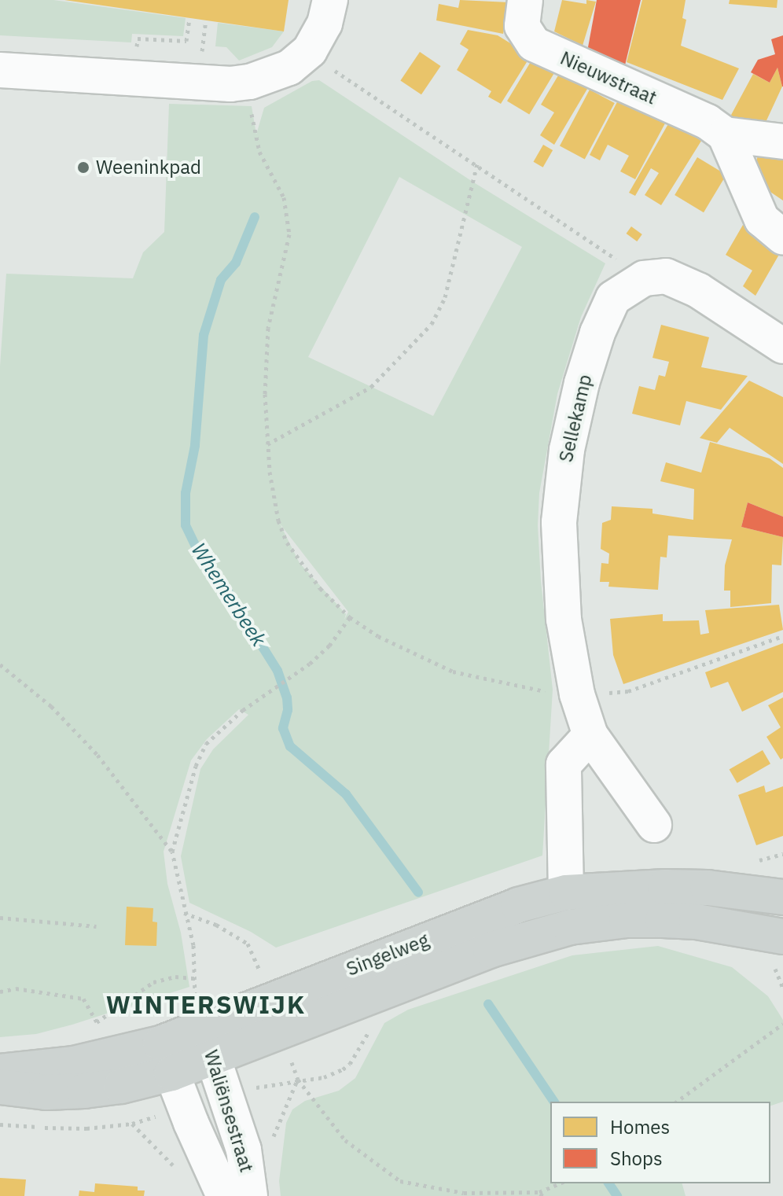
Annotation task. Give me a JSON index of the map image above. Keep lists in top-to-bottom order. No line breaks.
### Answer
{"streets":{"main road":["Singelweg"],"street":["Nieuwstraat","Sellekamp","Waliënsestraat"]},"crossings":[["Singelweg","Waliënsestraat"]],"districts":["WINTERSWIJK"],"water":["Whemerbeek"],"places":["Weeninkpad"],"legend":["Homes","Shops"]}
